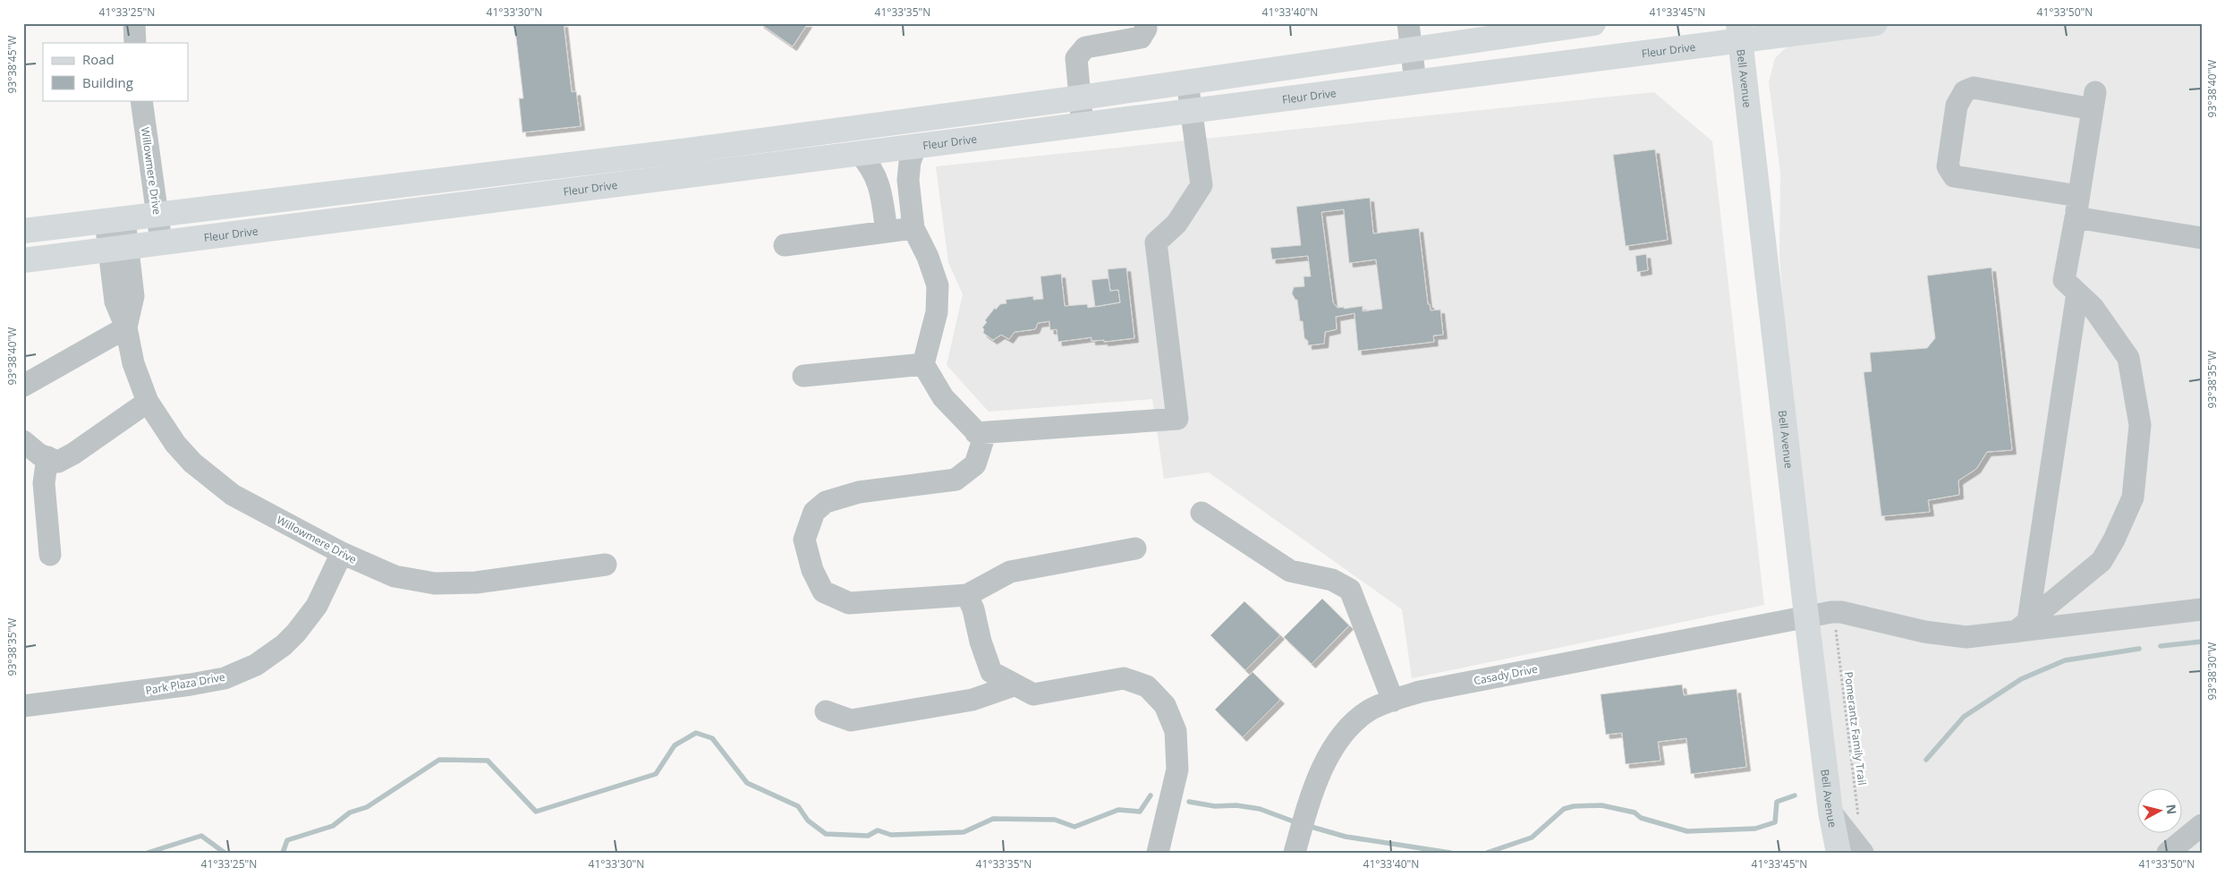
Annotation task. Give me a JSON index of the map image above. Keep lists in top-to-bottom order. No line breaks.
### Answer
{"streets":{"main road":["Fleur Drive","Bell Avenue"],"street":["Willowmere Drive","Casady Drive","Park Plaza Drive"],"path":["Pomerantz Family Trail"]},"crossings":[["Fleur Drive","Bell Avenue"],["Fleur Drive","Willowmere Drive"],["Bell Avenue","Casady Drive"],["Willowmere Drive","Park Plaza Drive"]],"legend":["Road","Building"],"north":"right","coordinates":["41°33'25\"N","41°33'30\"N","41°33'35\"N","41°33'40\"N","41°33'45\"N","41°33'50\"N","93°38'45\"W","93°38'40\"W","93°38'35\"W","93°38'30\"W"]}
